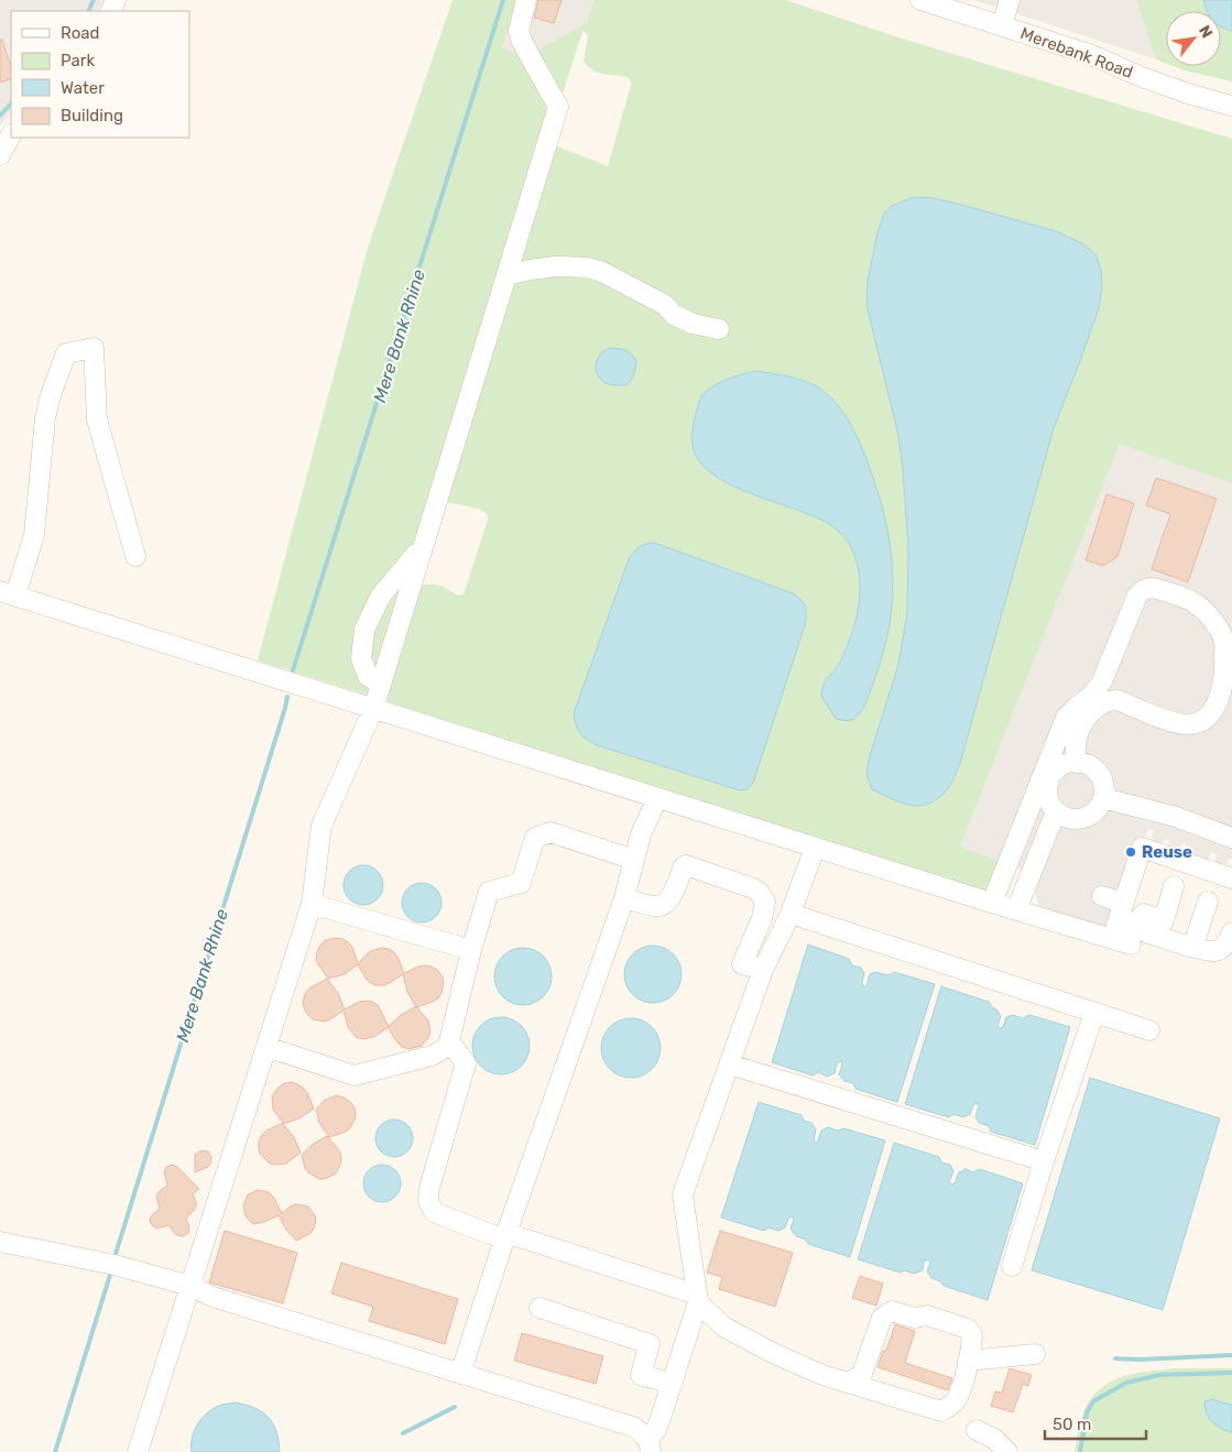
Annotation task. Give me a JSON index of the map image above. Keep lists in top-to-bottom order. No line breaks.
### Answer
{"streets":{"street":["Merebank Road"]},"water":["Mere Bank Rhine"],"places":["Reuse"],"legend":["Road","Park","Water","Building"],"scale_bar":"50 m","north":"top right"}
